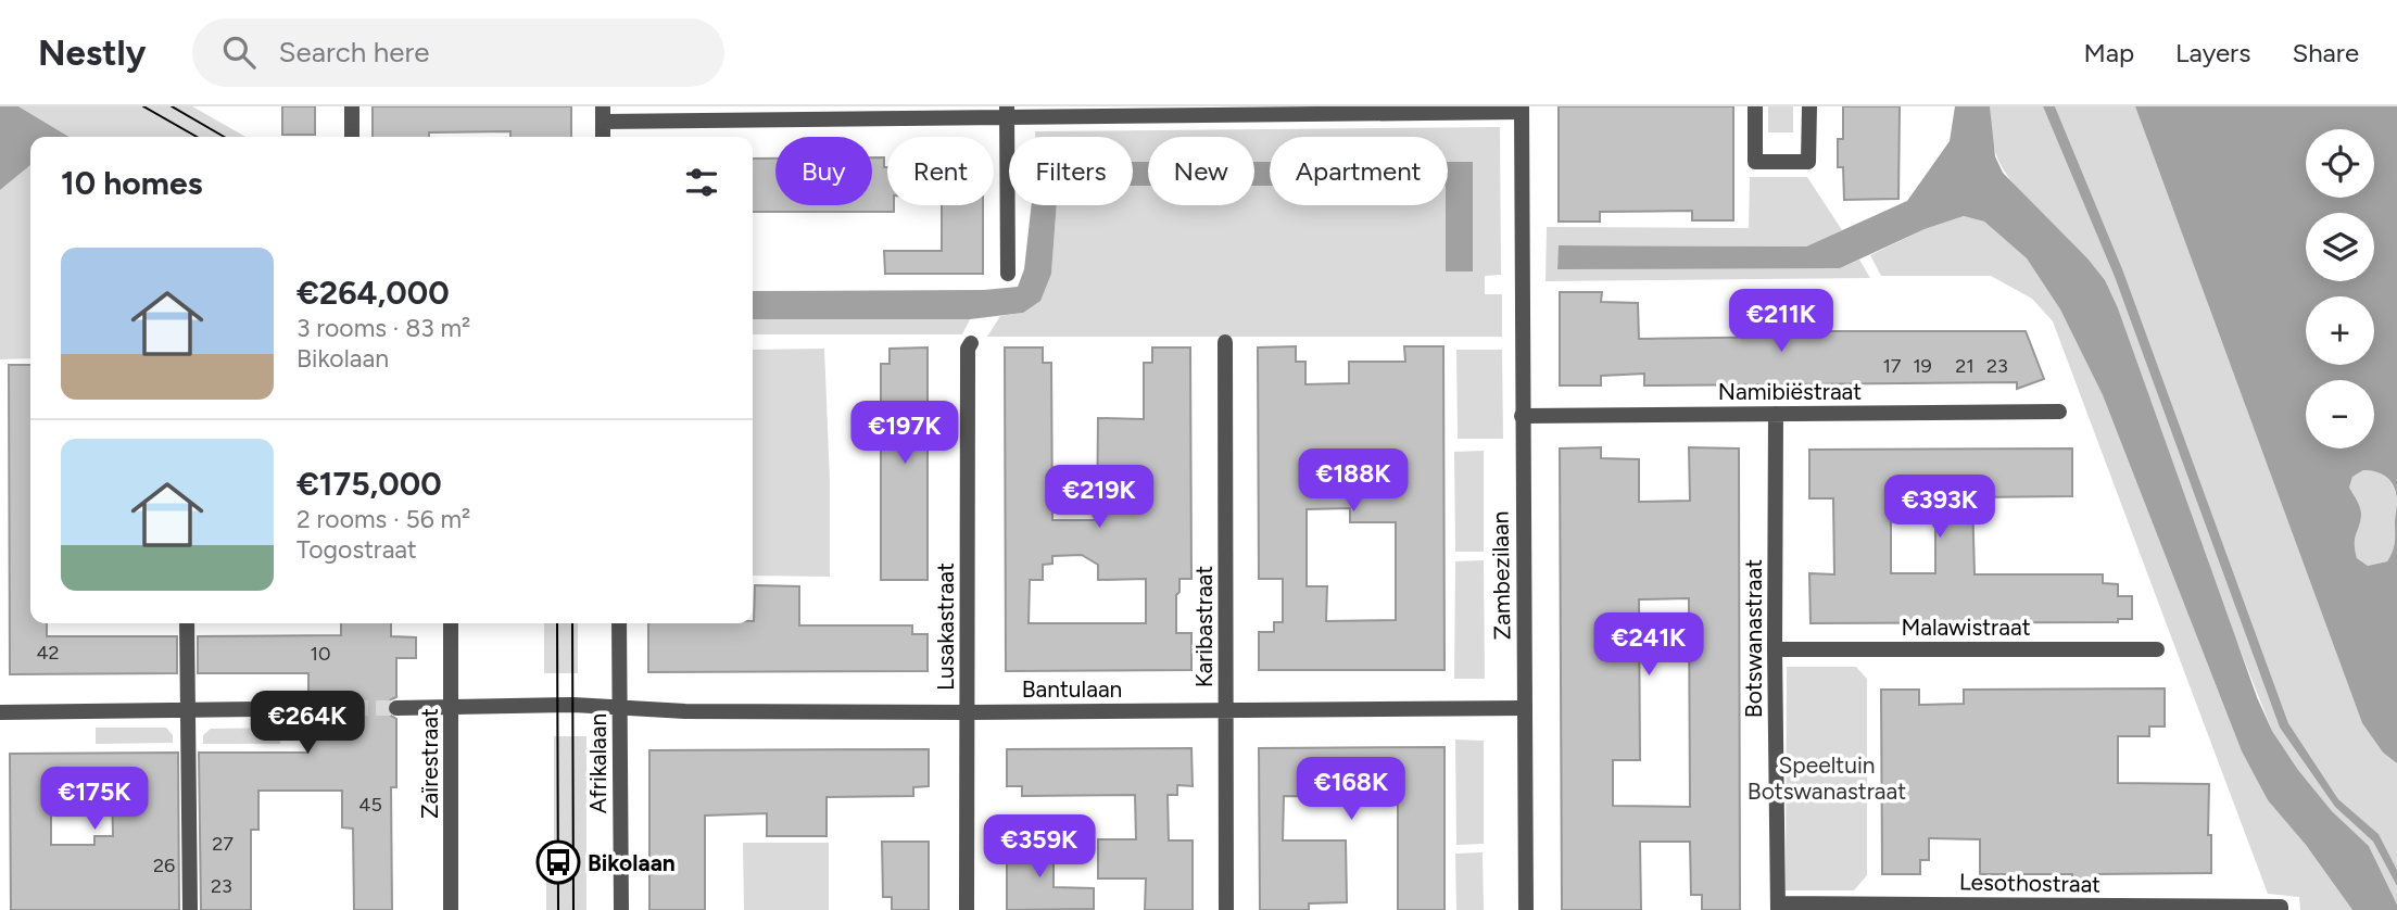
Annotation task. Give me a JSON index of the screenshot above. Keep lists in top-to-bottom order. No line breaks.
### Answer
{"streets":{"street":["Namibiëstraat","Zambezilaan","Lusakastraat","Karibastraat","Malawistraat","Botswanastraat","Bantulaan","Zaïrestraat","Afrikalaan","Lesothostraat"]},"crossings":[["Namibiëstraat","Zambezilaan"],["Namibiëstraat","Botswanastraat"],["Zambezilaan","Bantulaan"],["Lusakastraat","Bantulaan"],["Karibastraat","Bantulaan"],["Malawistraat","Botswanastraat"],["Botswanastraat","Lesothostraat"],["Bantulaan","Afrikalaan"]],"parks":["Speeltuin Botswanastraat"],"places":{"bus stop":["Bikolaan"]},"house_numbers":["17","19","21","23","42","10","45","27","26","23"],"page":{"header":"Nestly","search":"Search here","nav":["Map","Layers","Share"],"map_buttons":["+","−"],"chip":["Buy","Rent","Filters","New","Apartment"],"heading":"10 homes","list":[{"name":"€264,000","note":"3 rooms · 83 m² · Bikolaan"},{"name":"€175,000","note":"2 rooms · 56 m² · Togostraat"}],"price":["€211K","€197K","€188K","€219K","€393K","€241K","€264K","€168K","€175K","€359K"]}}
